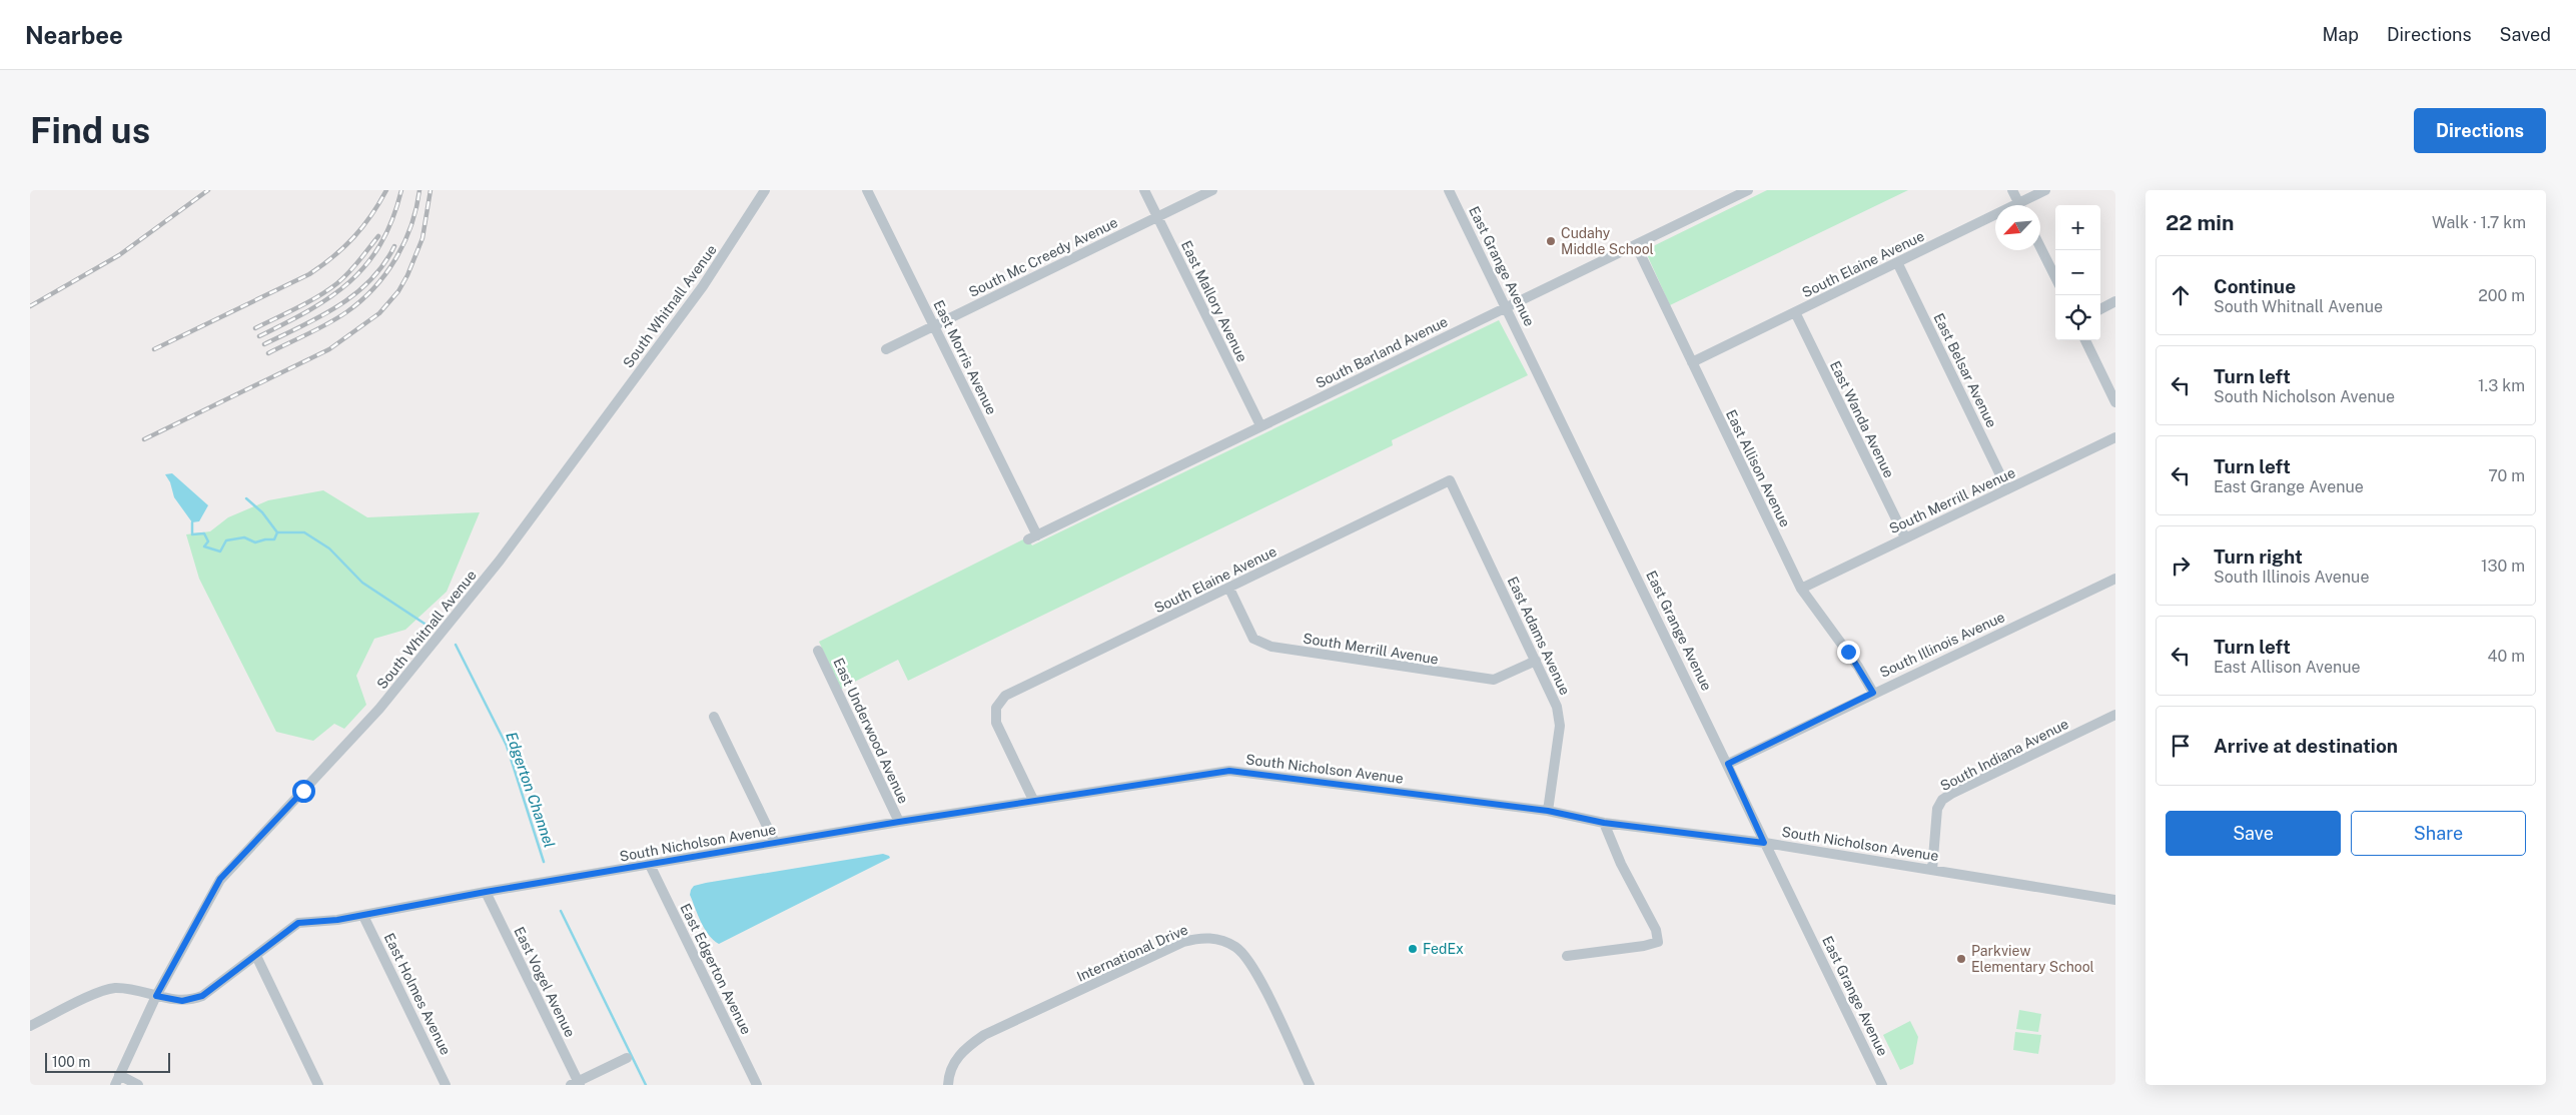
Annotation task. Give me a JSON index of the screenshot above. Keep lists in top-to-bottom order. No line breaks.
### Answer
{"streets":{"street":["South Mc Creedy Avenue","South Elaine Avenue","East Grange Avenue","East Mallory Avenue","South Whitnall Avenue","South Barland Avenue","East Morris Avenue","East Belsar Avenue","East Wanda Avenue","East Allison Avenue","South Merrill Avenue","East Adams Avenue","South Illinois Avenue","East Underwood Avenue","South Indiana Avenue","South Nicholson Avenue","International Drive","East Edgerton Avenue","East Vogel Avenue","East Holmes Avenue"]},"crossings":[["South Mc Creedy Avenue","East Mallory Avenue"],["South Mc Creedy Avenue","East Morris Avenue"],["South Elaine Avenue","East Belsar Avenue"],["South Elaine Avenue","East Wanda Avenue"],["South Elaine Avenue","East Allison Avenue"],["South Elaine Avenue","South Merrill Avenue"],["South Elaine Avenue","East Adams Avenue"],["South Elaine Avenue","South Nicholson Avenue"],["East Grange Avenue","South Barland Avenue"],["East Grange Avenue","South Illinois Avenue"],["East Grange Avenue","South Nicholson Avenue"],["East Mallory Avenue","South Barland Avenue"],["South Whitnall Avenue","South Nicholson Avenue"],["South Barland Avenue","East Morris Avenue"],["South Barland Avenue","East Allison Avenue"],["East Belsar Avenue","South Merrill Avenue"],["East Wanda Avenue","South Merrill Avenue"],["East Allison Avenue","South Merrill Avenue"],["East Allison Avenue","South Illinois Avenue"],["South Merrill Avenue","East Adams Avenue"],["East Adams Avenue","South Nicholson Avenue"],["East Underwood Avenue","South Nicholson Avenue"],["South Indiana Avenue","South Nicholson Avenue"],["South Nicholson Avenue","East Edgerton Avenue"],["South Nicholson Avenue","East Vogel Avenue"],["South Nicholson Avenue","East Holmes Avenue"]],"water":["Edgerton Channel"],"places":["Cudahy Middle School","FedEx","Parkview Elementary School"],"scale_bar":"100 m","north":"bottom left","page":{"header":"Nearbee","nav":["Map","Directions","Saved"],"buttons":["Directions",["Save","Share"]],"title":"Find us","heading":["22 min","Walk · 1.7 km"],"map_buttons":["+","−"],"list":[["Continue","South Whitnall Avenue","200 m"],["Turn left","South Nicholson Avenue","1.3 km"],["Turn left","East Grange Avenue","70 m"],["Turn right","South Illinois Avenue","130 m"],["Turn left","East Allison Avenue","40 m"],"Arrive at destination"],"scale":"100 m"}}
